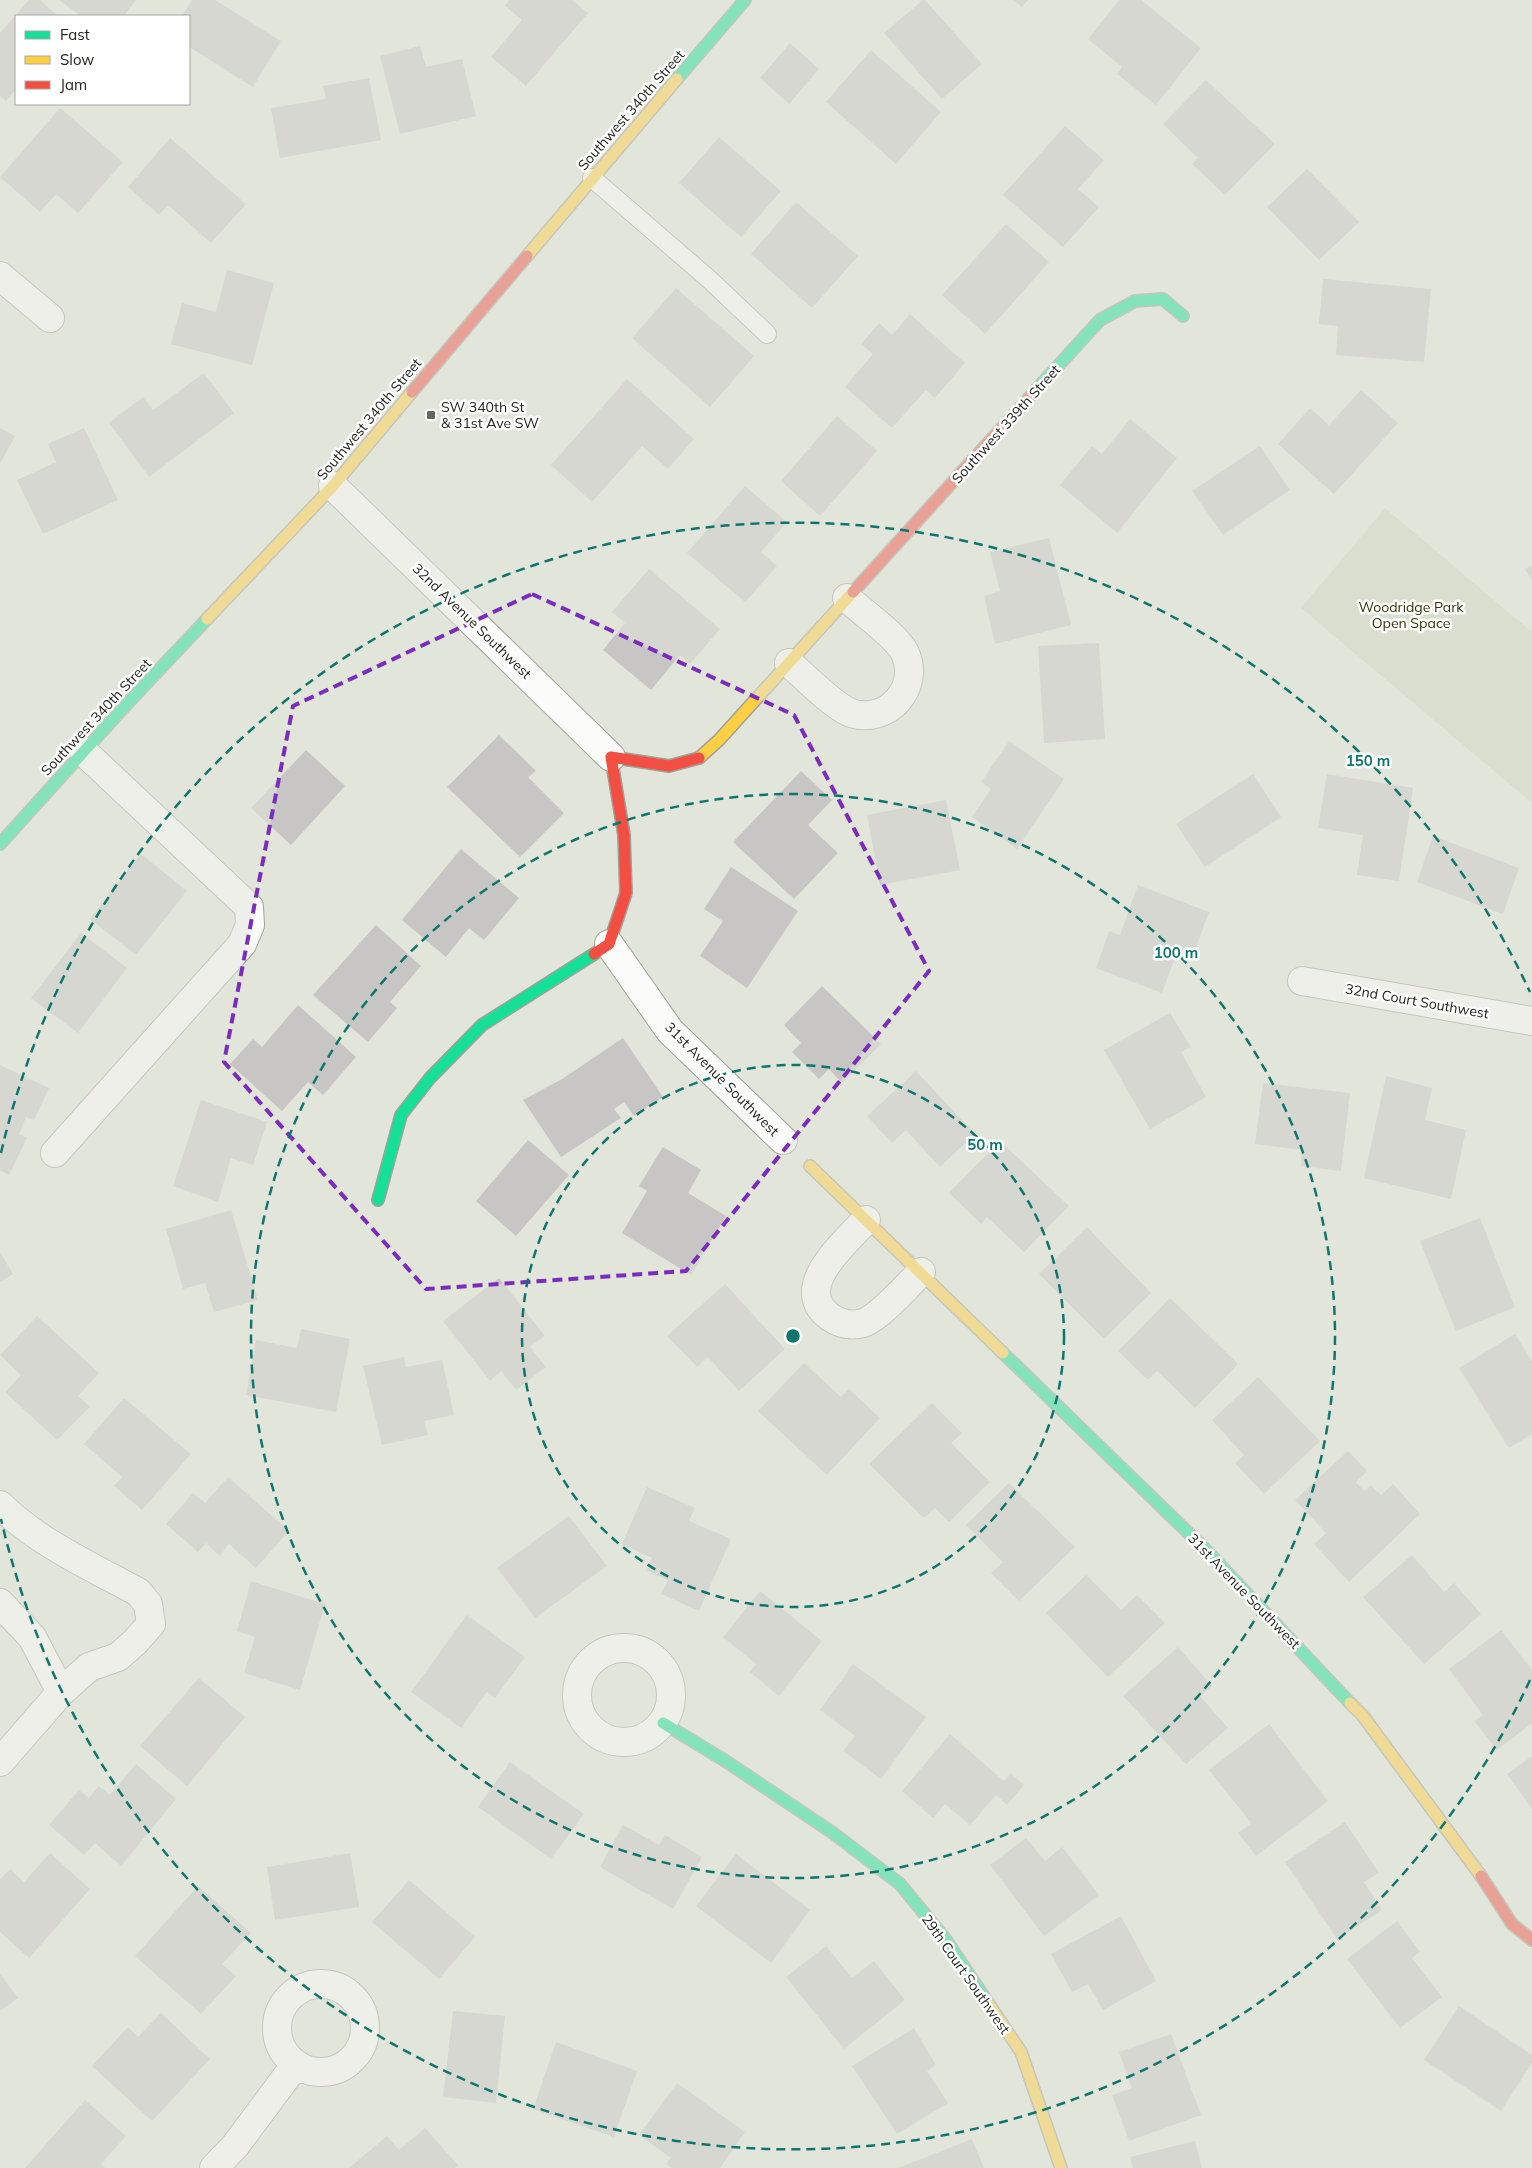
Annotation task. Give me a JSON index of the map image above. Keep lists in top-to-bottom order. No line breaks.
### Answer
{"streets":{"street":["Southwest 340th Street","Southwest 339th Street","32nd Avenue Southwest","32nd Court Southwest","31st Avenue Southwest","29th Court Southwest"]},"crossings":[["Southwest 340th Street","32nd Avenue Southwest"],["Southwest 339th Street","32nd Avenue Southwest"]],"parks":["Woodridge Park Open Space"],"places":{"transit":["SW 340th St & 31st Ave SW"]},"legend":["Fast","Slow","Jam"],"rings":["150 m","100 m","50 m"]}
